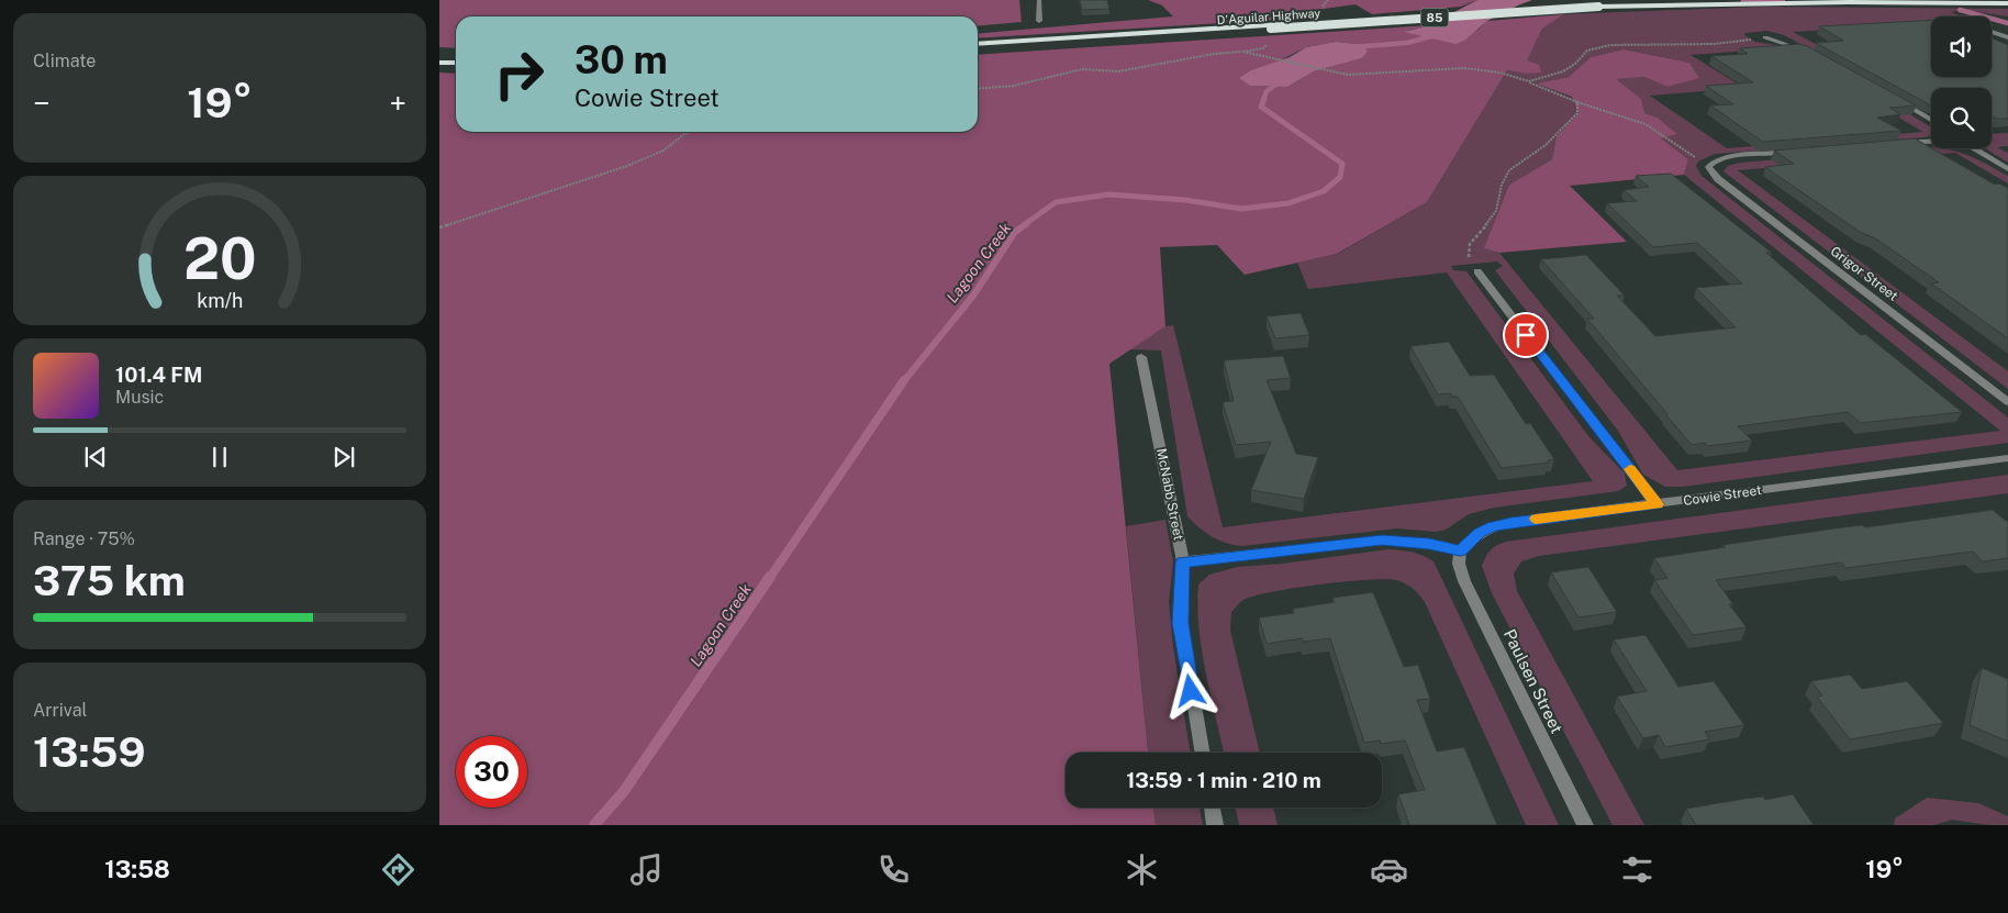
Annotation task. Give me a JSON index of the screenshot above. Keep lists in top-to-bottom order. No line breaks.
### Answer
{"streets":{"highway":["D'Aguilar Highway","85"],"street":["Grigor Street","McNabb Street","Cowie Street","Paulsen Street"]},"crossings":[["Cowie Street","Paulsen Street"]],"water":["Lagoon Creek"],"page":{"tile":["Climate",["Range · 75%","375 km"],["Arrival","13:59"]],"turn":["30 m","Cowie Street"],"heat":["−","19°","+"],"song":["101.4 FM","Music"],"limit":"30","trip":"13:59 · 1 min · 210 m","tabs":["13:58","19°"],"gauge":["20","km/h"]}}
